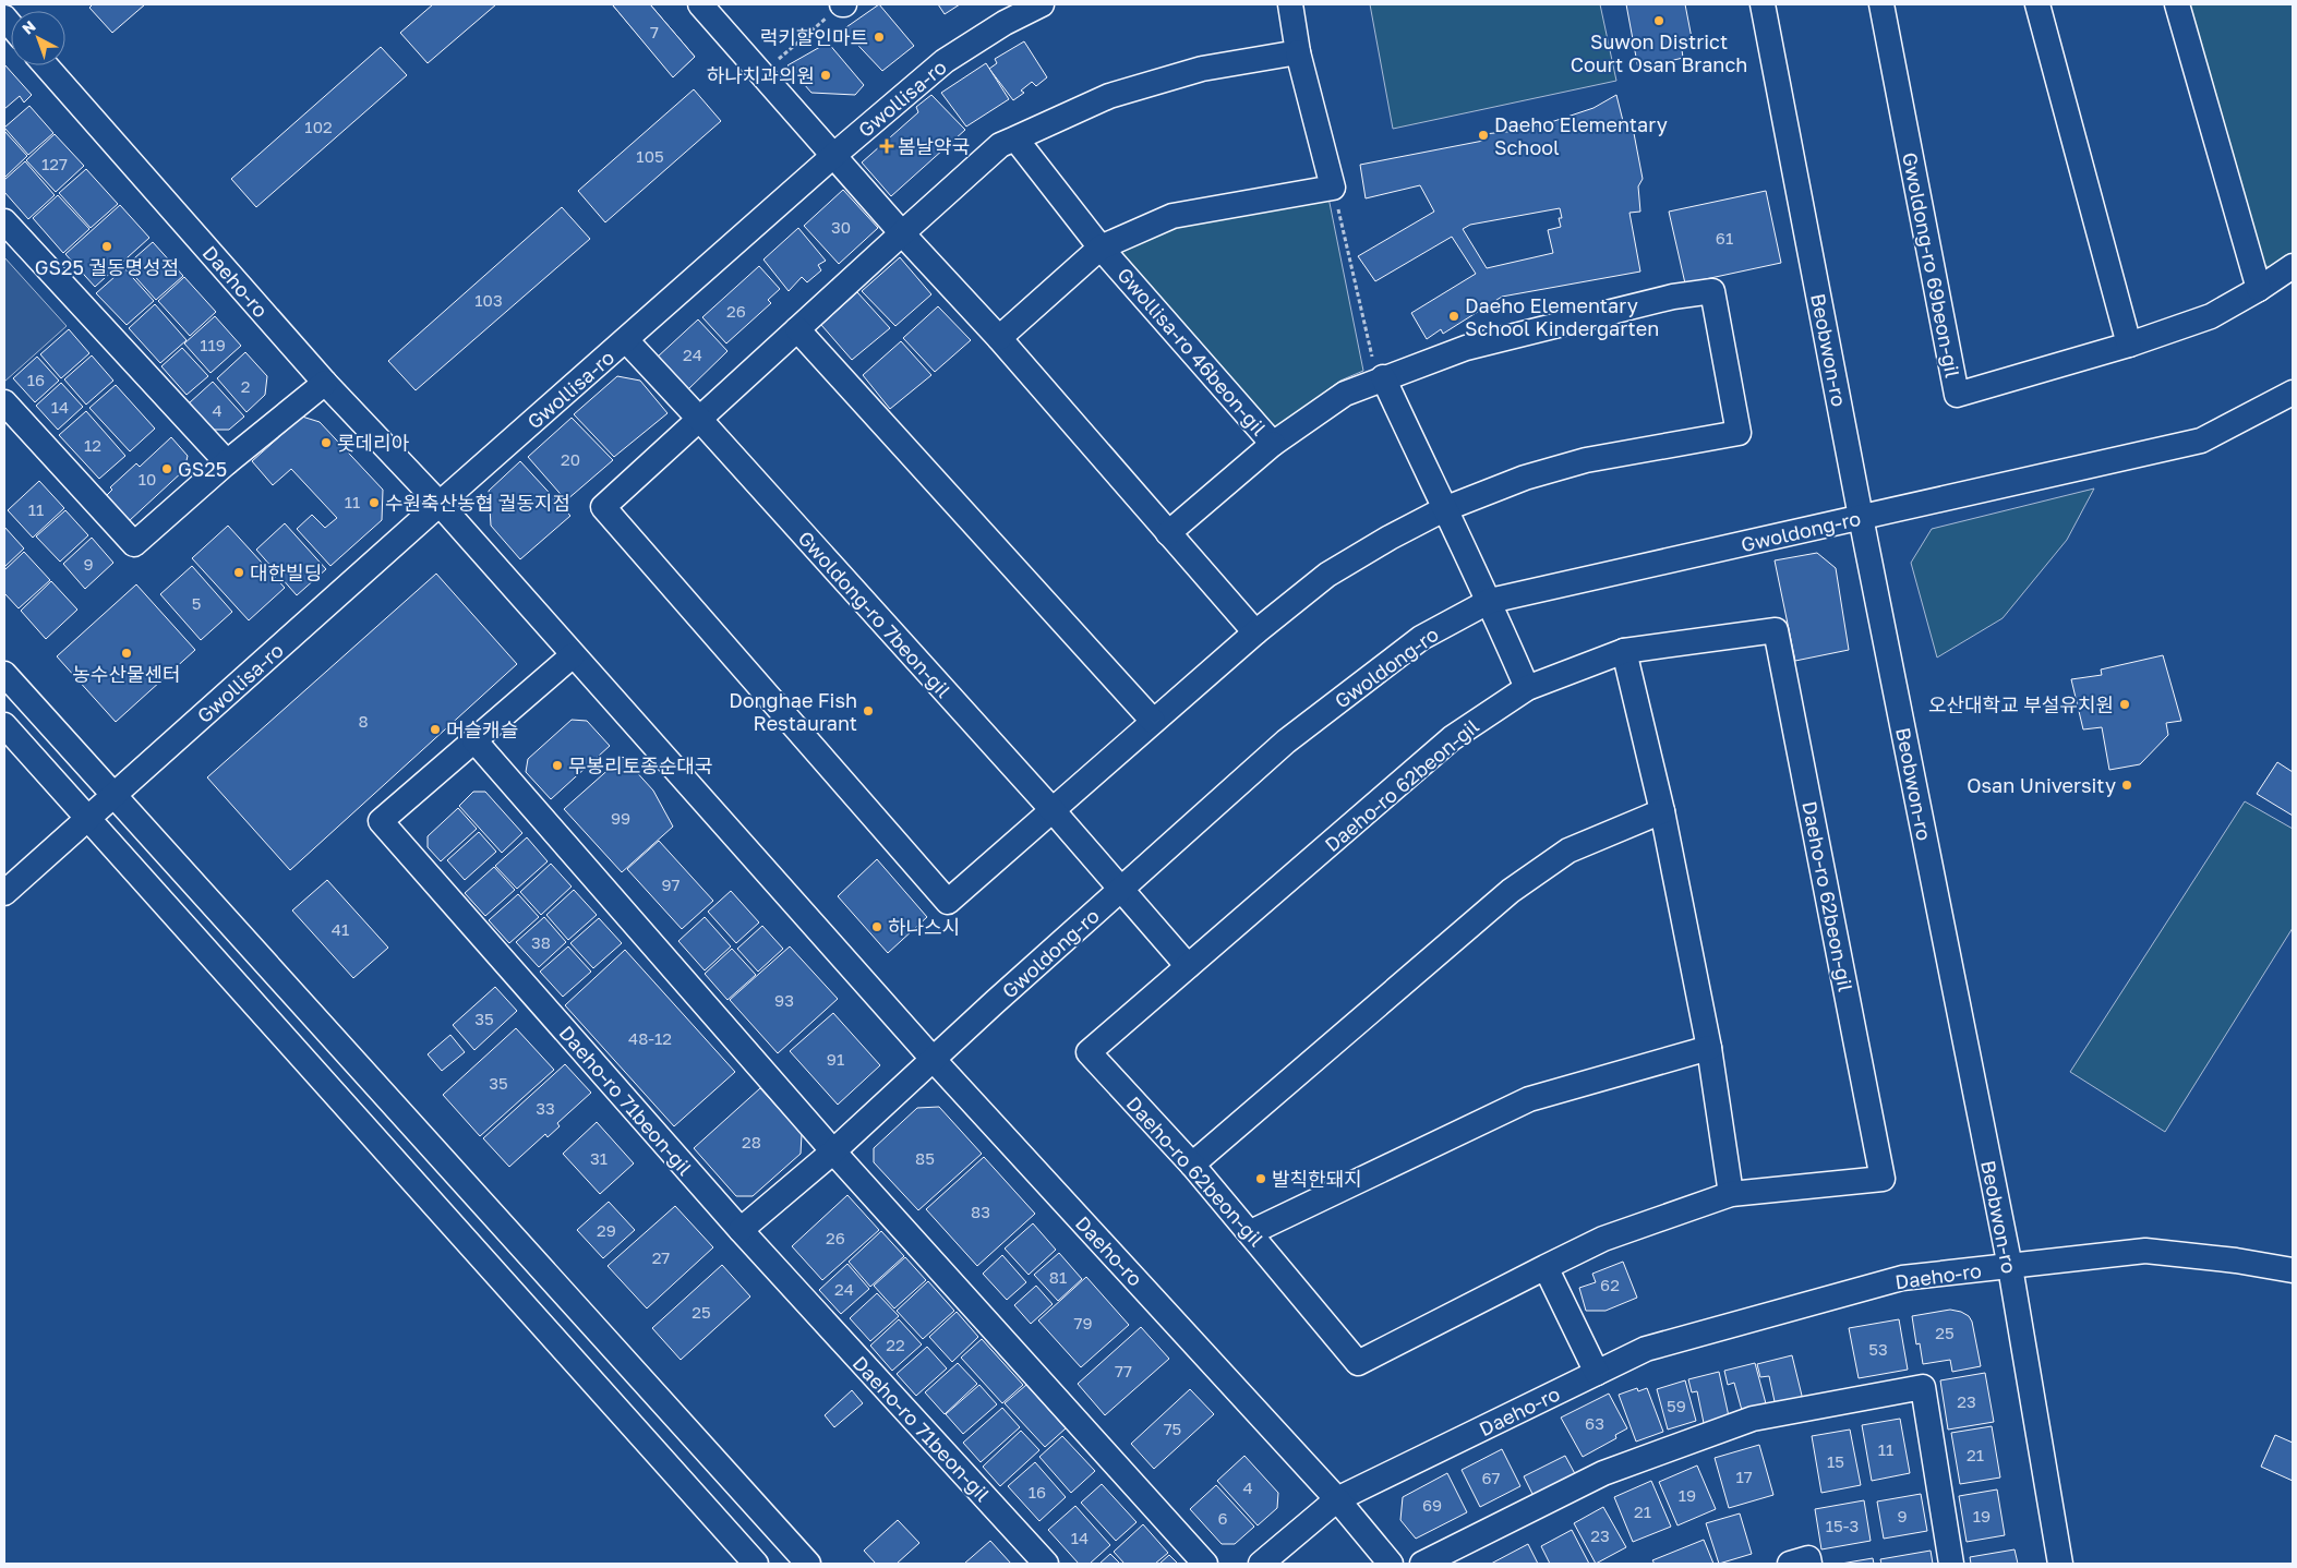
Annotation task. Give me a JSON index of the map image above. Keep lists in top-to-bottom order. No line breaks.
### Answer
{"streets":{"street":["Gwollisa-ro","Gwoldong-ro 69beon-gil","Daeho-ro","Beobwon-ro","Gwollisa-ro 46beon-gil","Gwoldong-ro","Gwoldong-ro 7beon-gil","Daeho-ro 62beon-gil","Daeho-ro 71beon-gil"]},"crossings":[["Gwollisa-ro","Daeho-ro"],["Gwollisa-ro","Gwoldong-ro 7beon-gil"],["Daeho-ro","Beobwon-ro"],["Daeho-ro","Gwoldong-ro"],["Daeho-ro","Daeho-ro 71beon-gil"],["Beobwon-ro","Gwoldong-ro"],["Gwollisa-ro 46beon-gil","Gwoldong-ro 7beon-gil"],["Gwoldong-ro","Gwoldong-ro 7beon-gil"],["Gwoldong-ro","Daeho-ro 71beon-gil"],["Gwoldong-ro 7beon-gil","Daeho-ro 62beon-gil"]],"places":{"other":["Suwon District Court Osan Branch","럭키할인마트","하나치과의원","Daeho Elementary School","GS25 궐동명성점","Daeho Elementary School Kindergarten","롯데리아","GS25","수원축산농협 궐동지점","대한빌딩","농수산물센터","오산대학교 부설유치원","Donghae Fish Restaurant","머슬캐슬","무봉리토종순대국","Osan University","하나스시","발칙한돼지"],"health":["봄날약국"]},"house_numbers":["7","102","105","127","30","61","103","26","119","24","16","2","14","4","12","20","10","11","11","9","5","8","99","97","41","38","93","35","48-12","91","35","33","28","31","85","83","29","26","27","81","62","24","25","79","25","22","53","77","23","59","63","75","11","21","15","17","67","4","16","19","69","21","9","19","6","15-3","23","14"],"north":"top left"}
